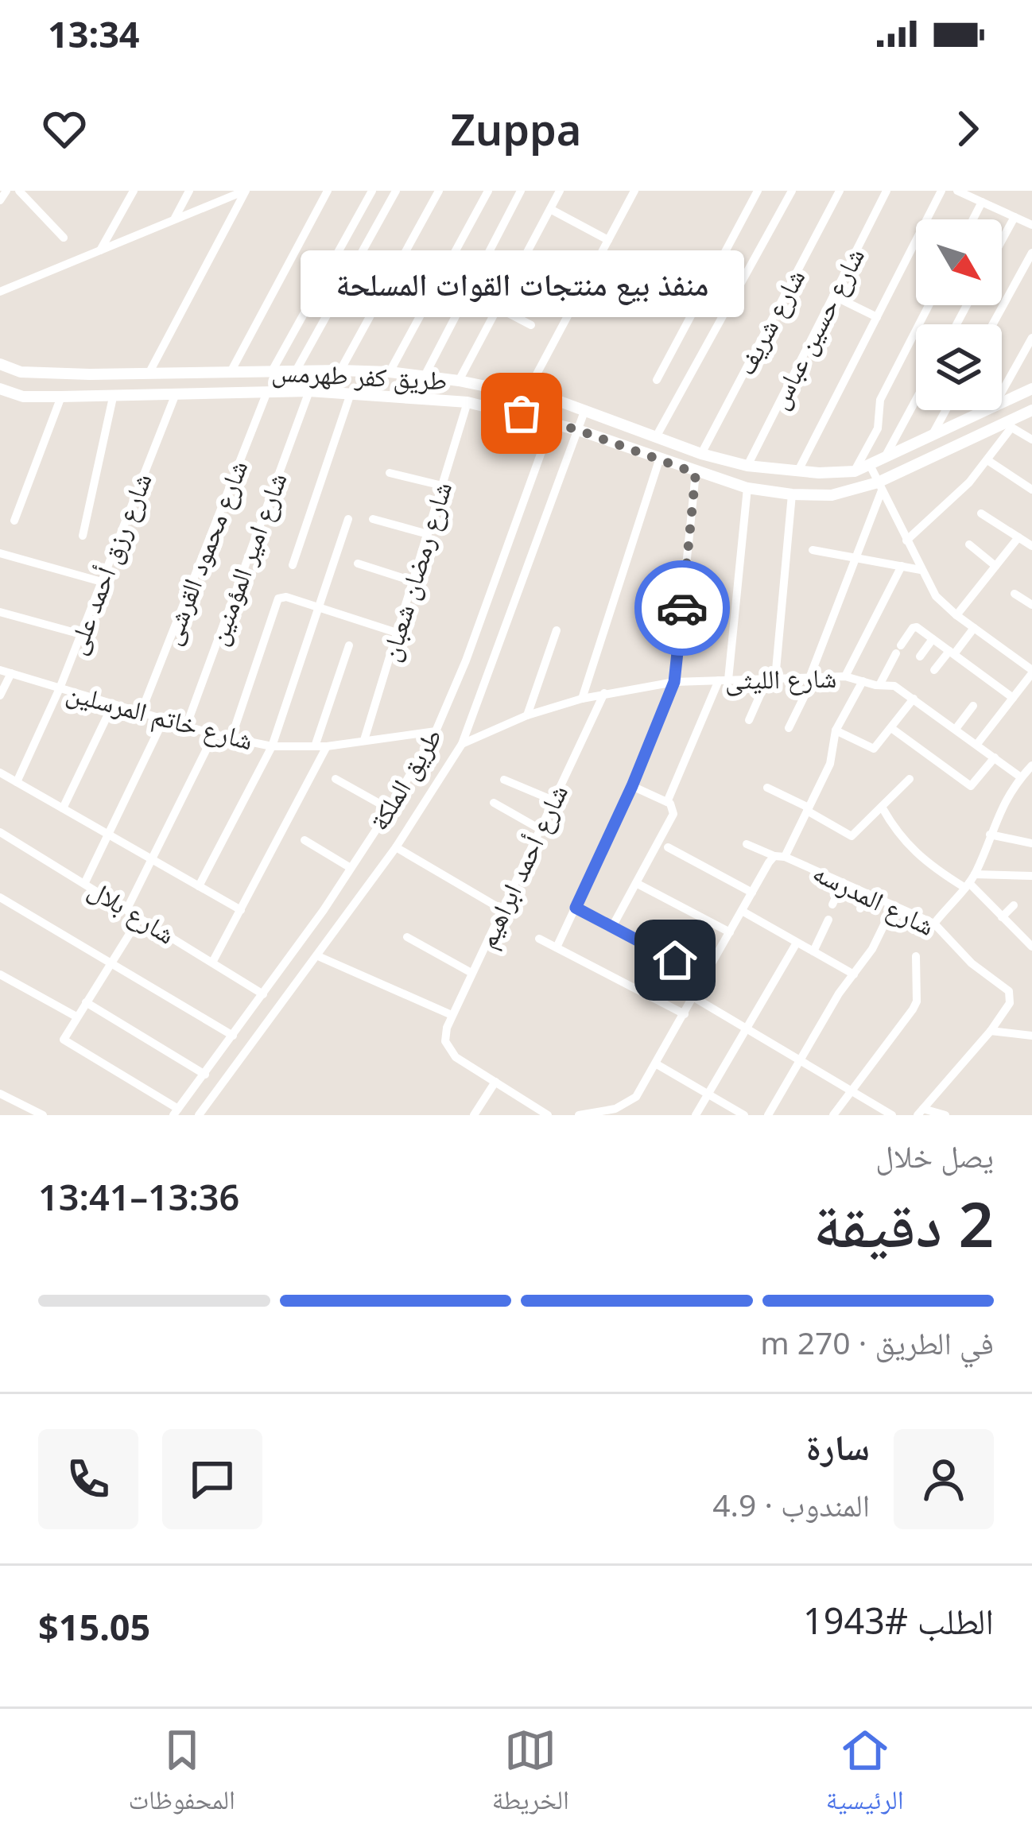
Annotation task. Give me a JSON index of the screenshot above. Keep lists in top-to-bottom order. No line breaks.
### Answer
{"streets":{"street":["شارع شريف","شارع حسين عباس","طريق كفر طهرمس","شارع محمود القرشى","شارع امير المؤمنين","شارع رزق أحمد على","شارع رمضان شعبان","شارع الليثى","شارع خاتم المرسلين","طريق الملكة","شارع أحمد ابراهيم","شارع المدرسه","شارع بلال"]},"crossings":[["شارع شريف","طريق كفر طهرمس"],["شارع حسين عباس","طريق كفر طهرمس"],["طريق كفر طهرمس","شارع محمود القرشى"],["طريق كفر طهرمس","شارع امير المؤمنين"],["طريق كفر طهرمس","شارع رزق أحمد على"],["طريق كفر طهرمس","شارع رمضان شعبان"],["طريق كفر طهرمس","طريق الملكة"],["شارع محمود القرشى","شارع خاتم المرسلين"],["شارع امير المؤمنين","شارع خاتم المرسلين"],["شارع رزق أحمد على","شارع خاتم المرسلين"],["شارع رمضان شعبان","شارع خاتم المرسلين"],["شارع الليثى","طريق الملكة"],["شارع الليثى","شارع أحمد ابراهيم"],["شارع خاتم المرسلين","طريق الملكة"],["طريق الملكة","شارع بلال"]],"places":["منفذ بيع منتجات القوات المسلحة"],"north":"bottom right","page":{"status":"13:34","header":"Zuppa","bubble":"منفذ بيع منتجات القوات المسلحة","heading":["2 دقيقة","يصل خلال","13:36–13:41"],"panel":["سارة","المندوب · 4.9","الطلب #1943","$15.05"],"bar":"في الطريق · 270 m","tabs":["الرئيسية","الخريطة","المحفوظات"]}}
